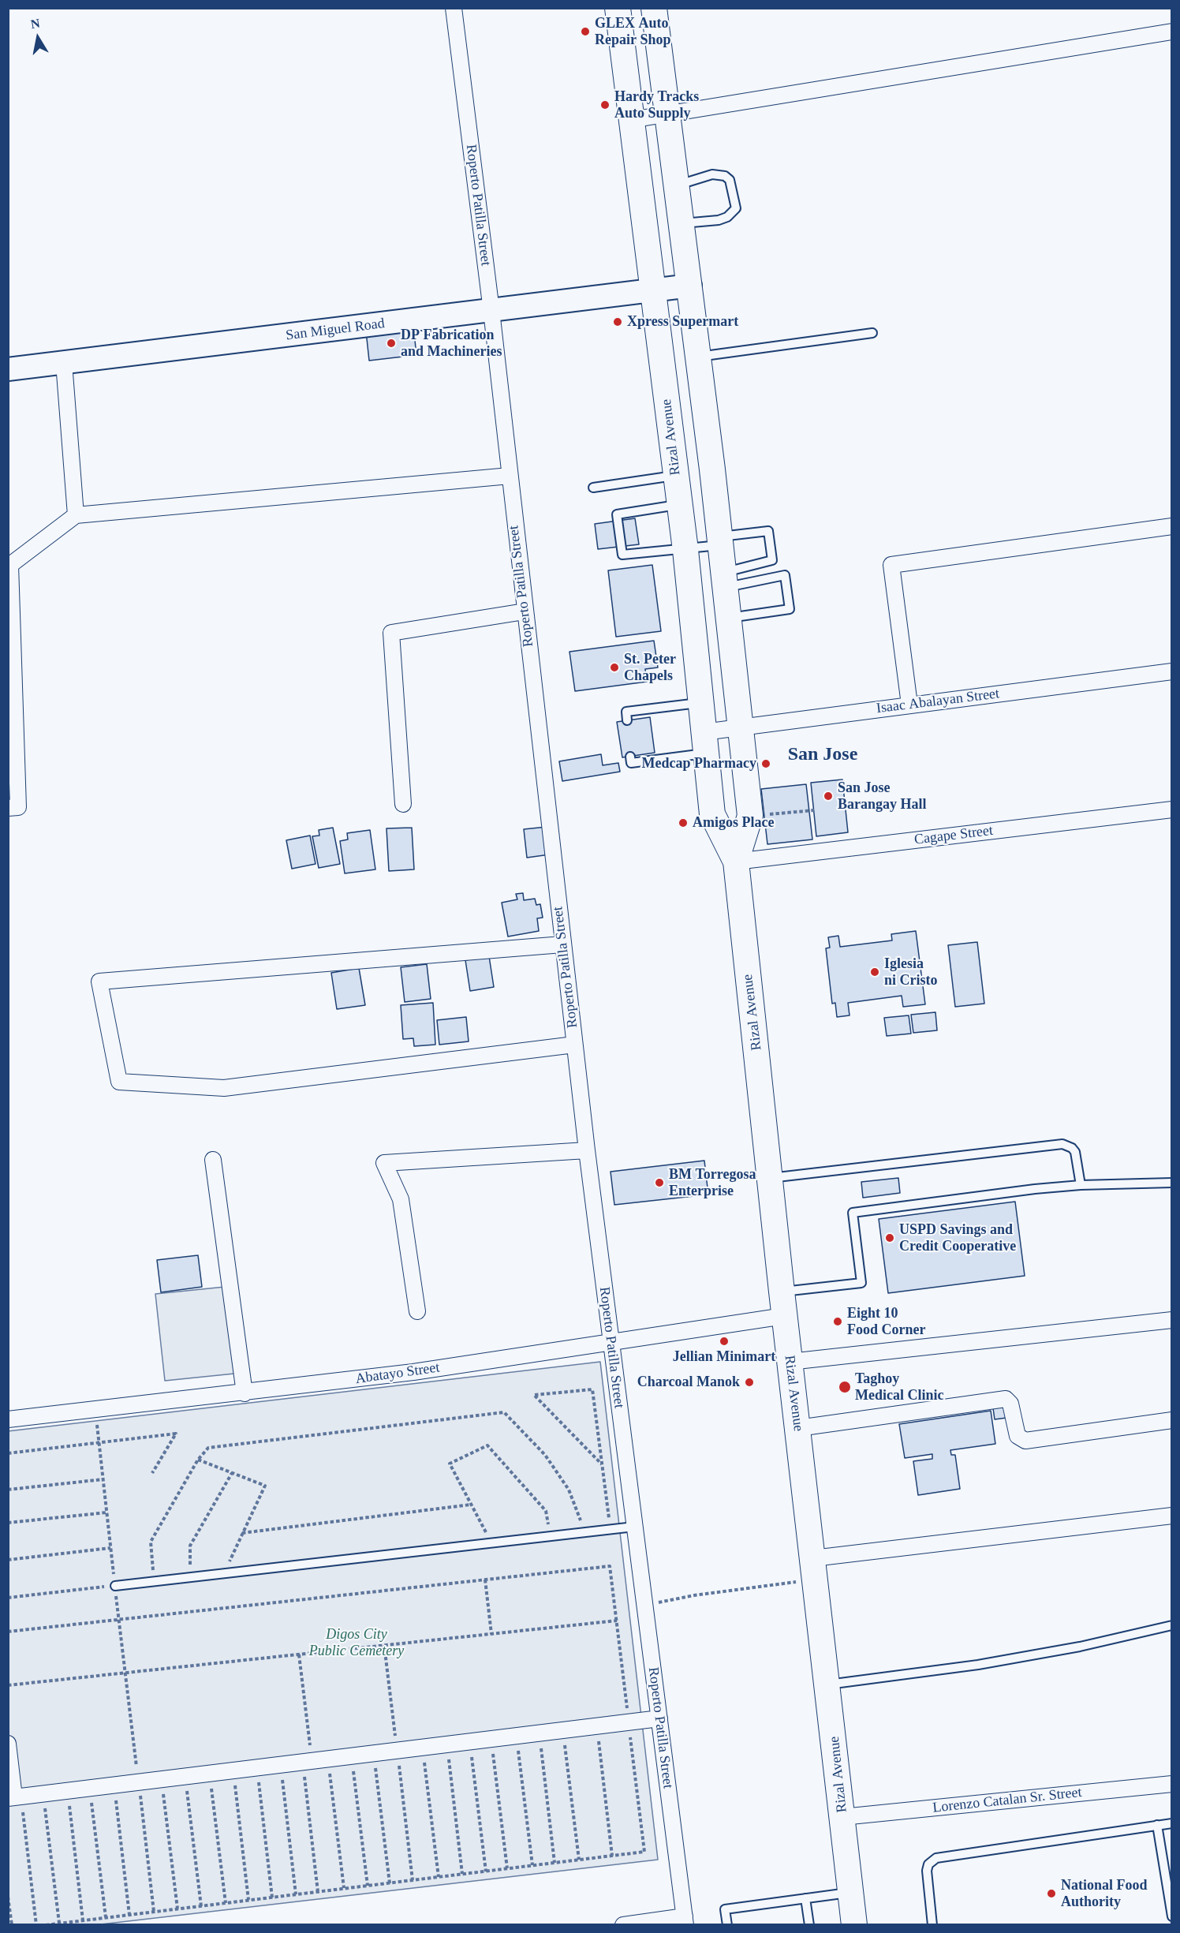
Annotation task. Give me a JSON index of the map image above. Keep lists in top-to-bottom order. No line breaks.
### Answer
{"streets":{"main road":["Rizal Avenue"],"street":["Roperto Patilla Street","San Miguel Road","Isaac Abalayan Street","Cagape Street","Abatayo Street","Lorenzo Catalan Sr. Street"]},"crossings":[["Roperto Patilla Street","San Miguel Road"],["Roperto Patilla Street","Abatayo Street"],["San Miguel Road","Rizal Avenue"],["Rizal Avenue","Isaac Abalayan Street"],["Rizal Avenue","Cagape Street"],["Rizal Avenue","Abatayo Street"],["Rizal Avenue","Lorenzo Catalan Sr. Street"]],"districts":["San Jose"],"parks":["Digos City Public Cemetery"],"places":["GLEX Auto Repair Shop","Hardy Tracks Auto Supply","Xpress Supermart","DP Fabrication and Machineries","St. Peter Chapels","Medcap Pharmacy","San Jose Barangay Hall","Amigos Place","Iglesia ni Cristo","BM Torregosa Enterprise","USPD Savings and Credit Cooperative","Eight 10 Food Corner","Jellian Minimart","Charcoal Manok","Taghoy Medical Clinic","National Food Authority"],"north":"top"}
